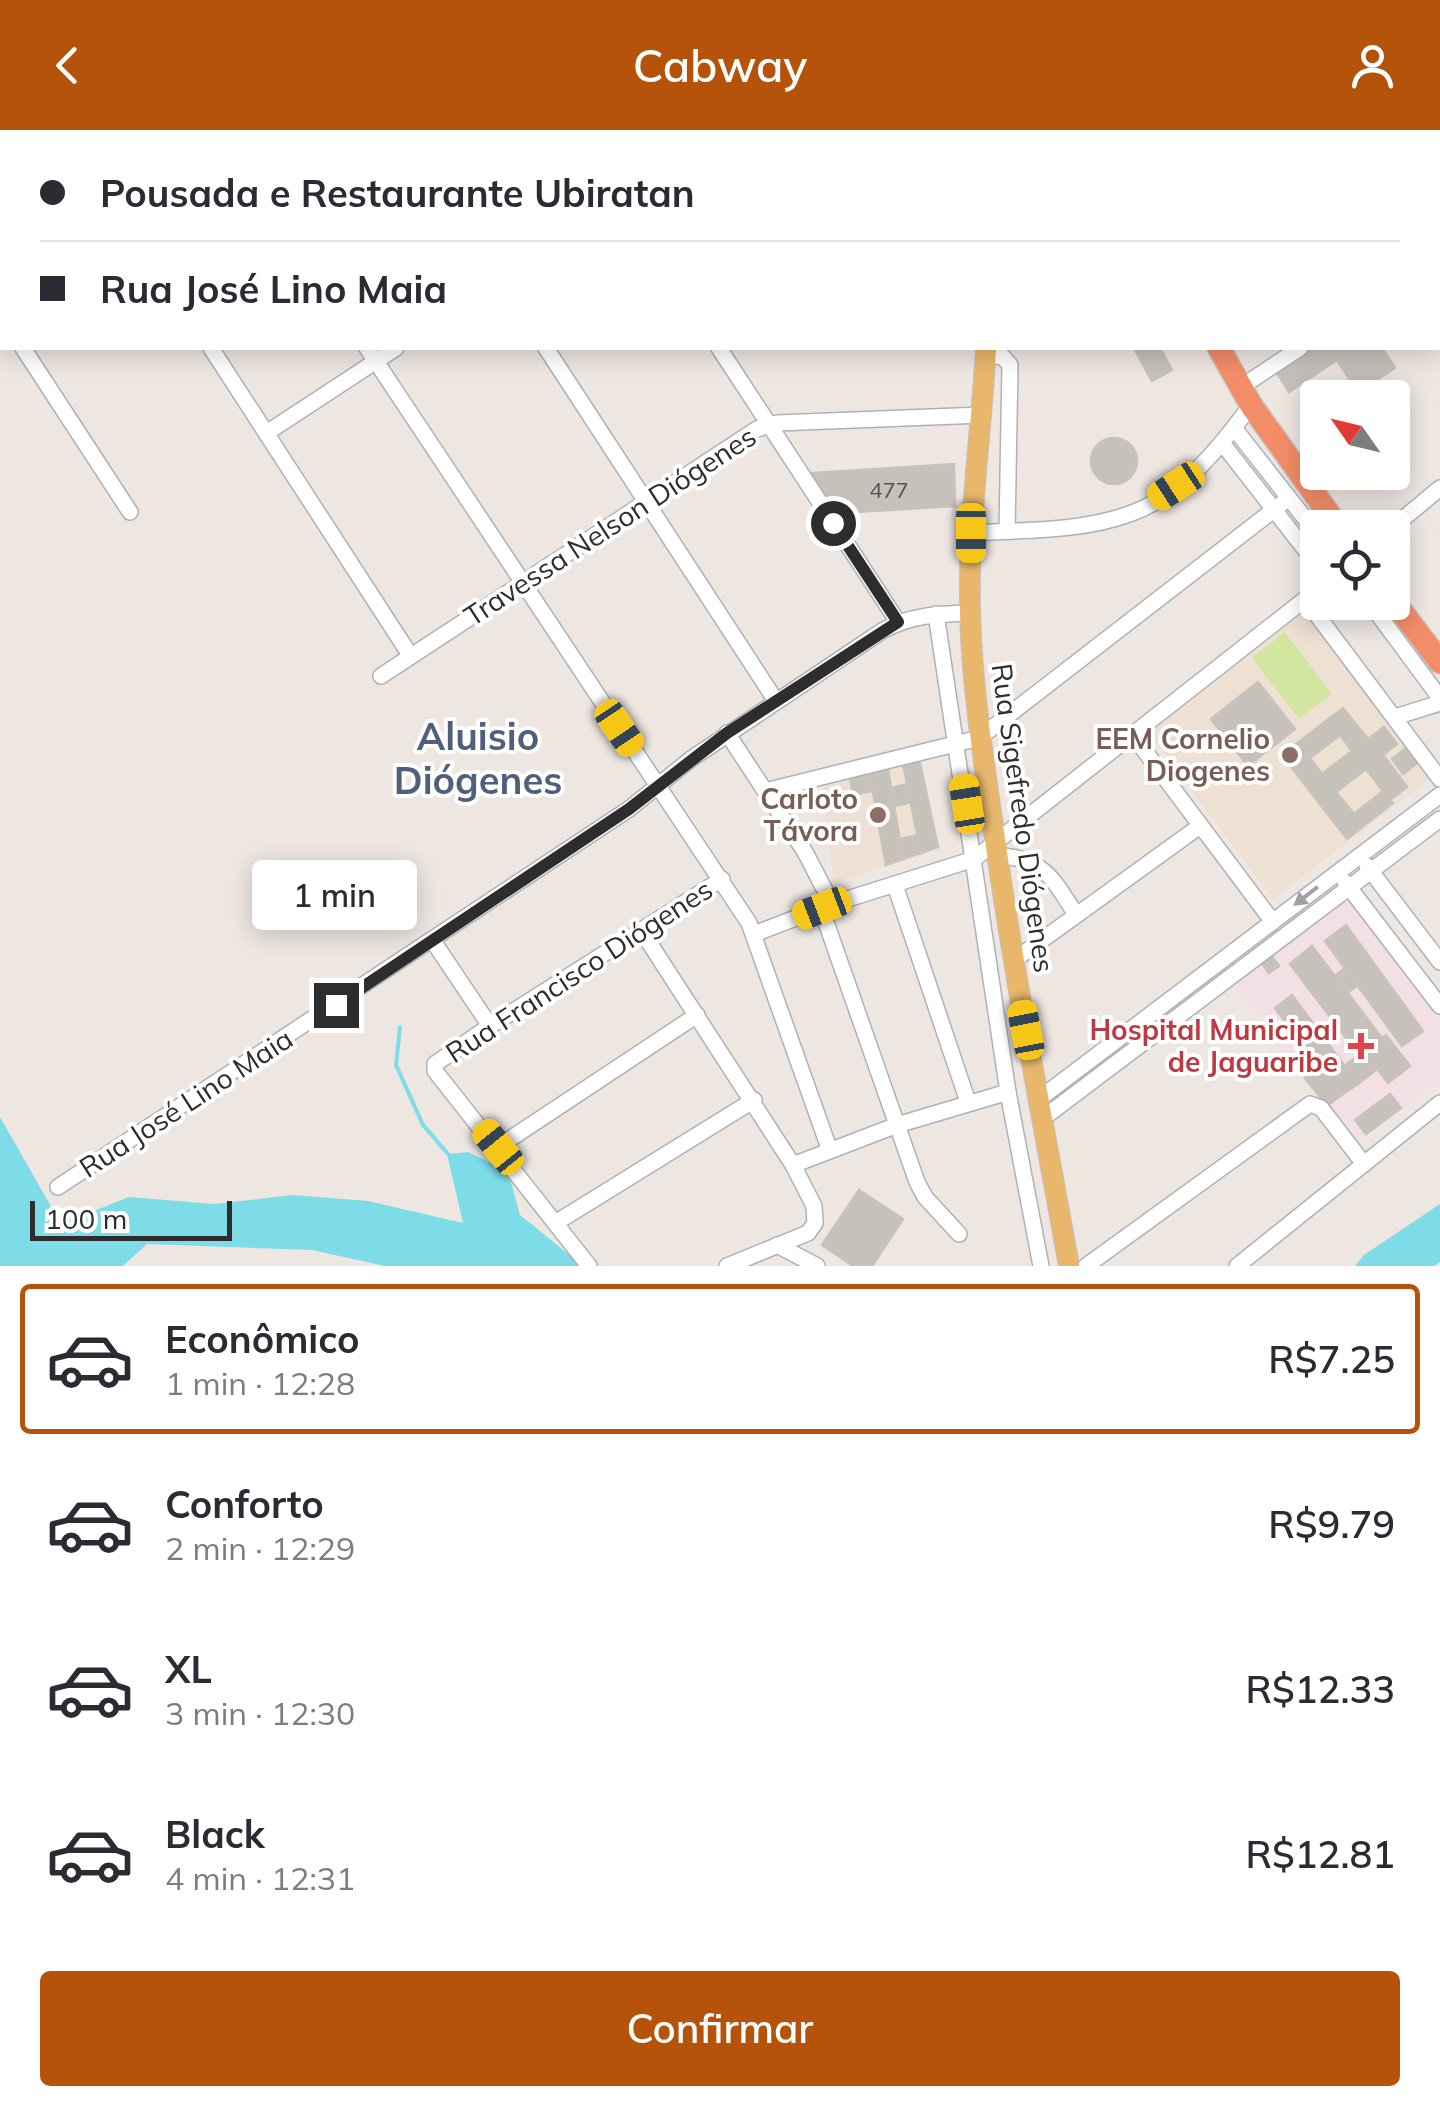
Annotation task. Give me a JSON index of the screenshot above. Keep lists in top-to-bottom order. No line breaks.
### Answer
{"streets":{"main road":["Rua Sigefredo Diógenes"],"street":["Travessa Nelson Diógenes","Rua Francisco Diógenes","Rua José Lino Maia"]},"crossings":[["Travessa Nelson Diógenes","Rua Sigefredo Diógenes"],["Rua Sigefredo Diógenes","Rua José Lino Maia"]],"districts":["Aluisio Diógenes"],"places":{"other":["EEM Cornelio Diogenes","Carloto Távora"],"health":["Hospital Municipal de Jaguaribe"]},"house_numbers":["477"],"scale_bar":"100 m","north":"top left","page":{"header":"Cabway","banner":["Pousada e Restaurante Ubiratan","Rua José Lino Maia"],"bubble":"1 min","scale":"100 m","list":[{"name":"Econômico","note":"1 min · 12:28","value":"R$7.25"},{"name":"Conforto","note":"2 min · 12:29","value":"R$9.79"},{"name":"XL","note":"3 min · 12:30","value":"R$12.33"},{"name":"Black","note":"4 min · 12:31","value":"R$12.81"}],"buttons":"Confirmar"}}
